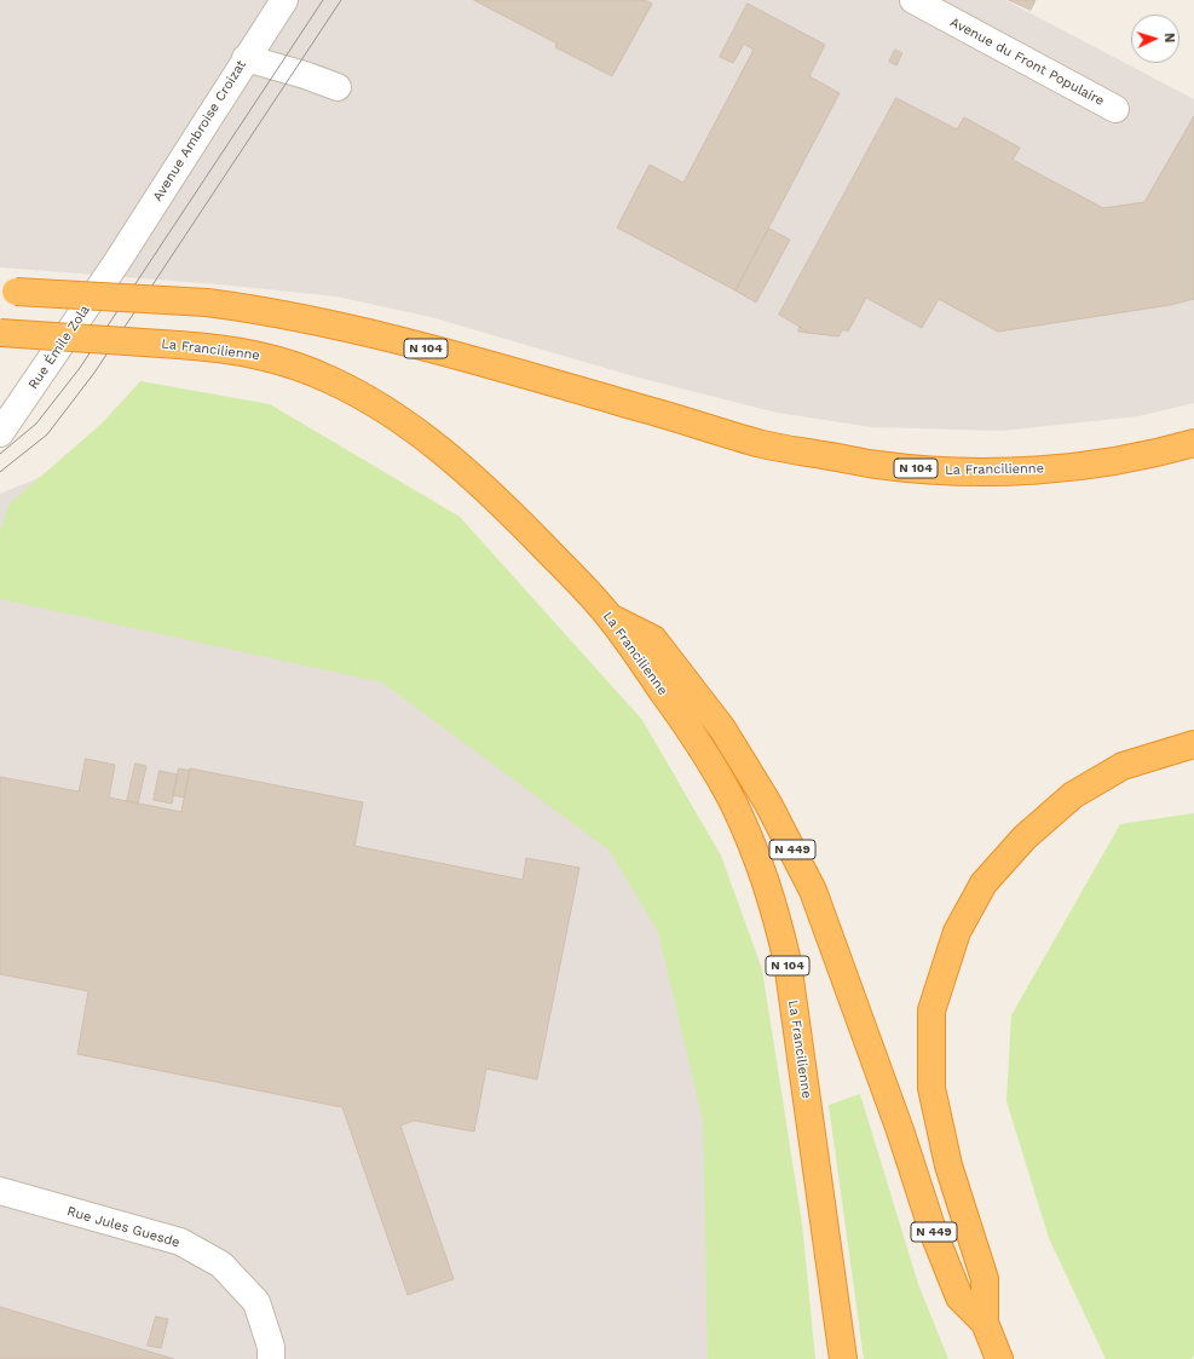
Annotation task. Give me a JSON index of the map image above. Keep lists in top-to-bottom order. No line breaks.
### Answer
{"streets":{"highway":["N 104","La Francilienne","N 449"],"street":["Avenue du Front Populaire","Avenue Ambroise Croizat","Rue Émile Zola","Rue Jules Guesde"]},"crossings":[["Avenue Ambroise Croizat","Rue Émile Zola"],["La Francilienne","N 449"]],"north":"right"}
